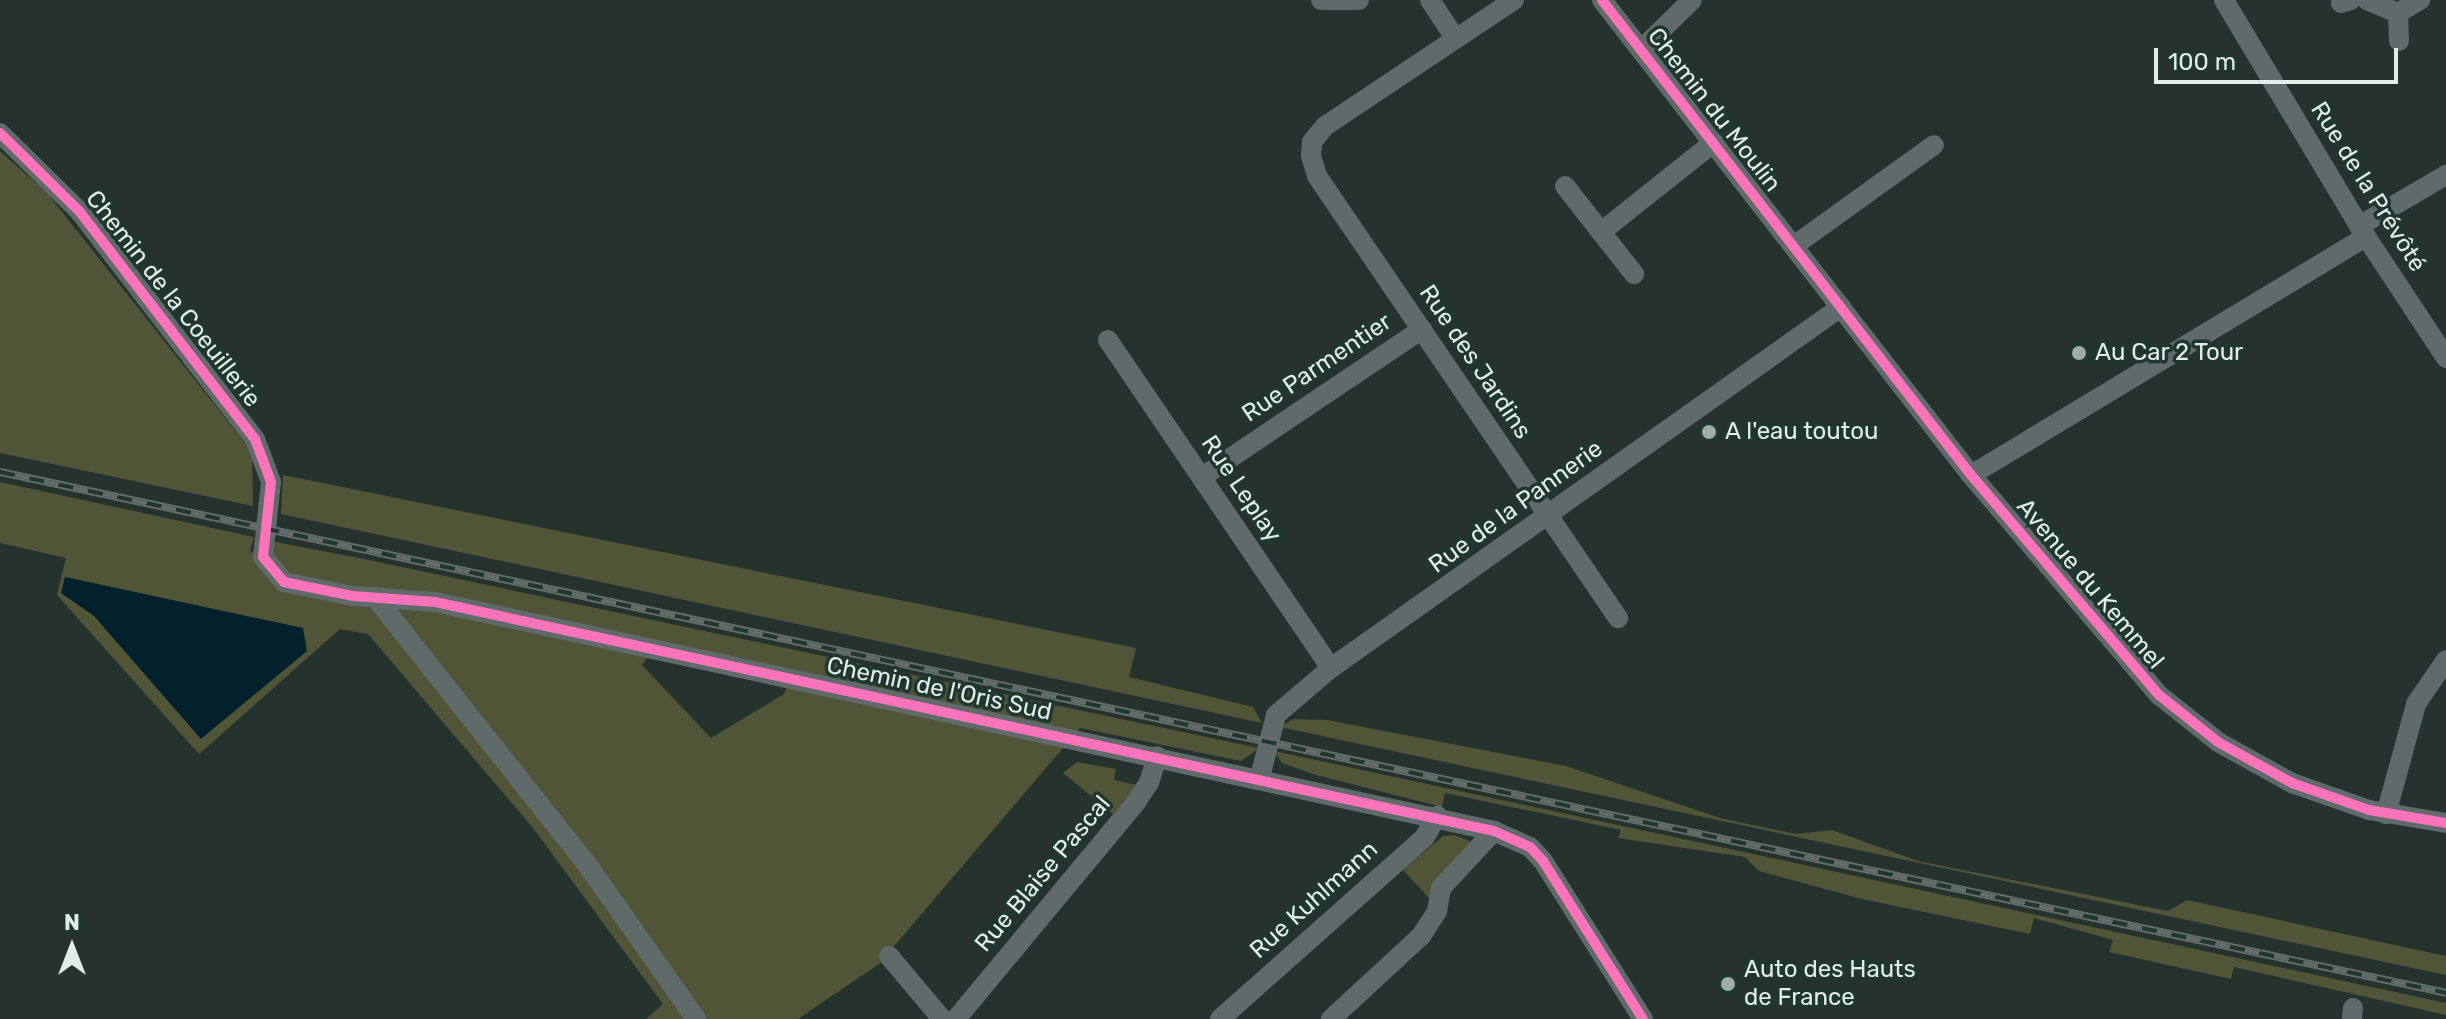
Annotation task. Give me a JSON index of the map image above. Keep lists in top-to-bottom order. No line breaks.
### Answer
{"streets":{"street":["Chemin du Moulin","Rue de la Prévôté","Chemin de la Coeuillerie","Rue des Jardins","Rue Parmentier","Rue Leplay","Rue de la Pannerie","Avenue du Kemmel","Chemin de l'Oris Sud","Rue Blaise Pascal","Rue Kuhlmann"]},"crossings":[["Chemin du Moulin","Avenue du Kemmel"],["Chemin de la Coeuillerie","Chemin de l'Oris Sud"],["Rue des Jardins","Rue Parmentier"],["Rue des Jardins","Rue de la Pannerie"],["Rue Parmentier","Rue Leplay"],["Rue Leplay","Rue de la Pannerie"],["Rue de la Pannerie","Avenue du Kemmel"],["Rue de la Pannerie","Chemin de l'Oris Sud"],["Chemin de l'Oris Sud","Rue Blaise Pascal"],["Chemin de l'Oris Sud","Rue Kuhlmann"]],"places":["Au Car 2 Tour","A l'eau toutou","Auto des Hauts de France"],"scale_bar":"100 m","north":"top"}
